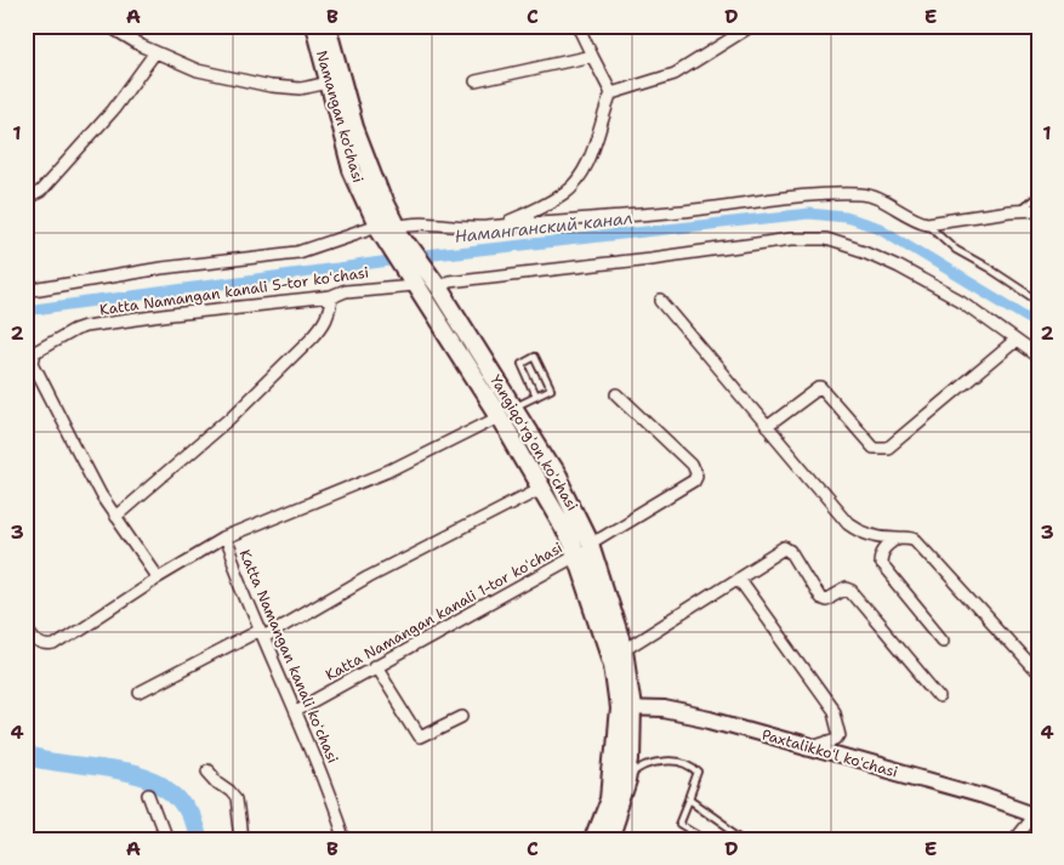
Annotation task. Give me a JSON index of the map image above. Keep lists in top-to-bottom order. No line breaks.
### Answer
{"streets":{"main road":["Namangan ko'chasi","Yangiqoʻrgʻon koʻchasi"],"street":["Katta Namangan kanali 5-tor koʻchasi","Katta Namangan kanali 1-tor koʻchasi","Katta Namangan kanali koʻchasi","Paxtalikkoʻl koʻchasi"]},"crossings":[["Namangan ko'chasi","Yangiqoʻrgʻon koʻchasi"],["Katta Namangan kanali 5-tor koʻchasi","Yangiqoʻrgʻon koʻchasi"],["Katta Namangan kanali 5-tor koʻchasi","Katta Namangan kanali koʻchasi"],["Yangiqoʻrgʻon koʻchasi","Katta Namangan kanali 1-tor koʻchasi"],["Yangiqoʻrgʻon koʻchasi","Paxtalikkoʻl koʻchasi"],["Katta Namangan kanali 1-tor koʻchasi","Katta Namangan kanali koʻchasi"]],"water":["Наманганский канал"],"grid":{"columns":["A","B","C","D","E"],"rows":["1","2","3","4"]}}
